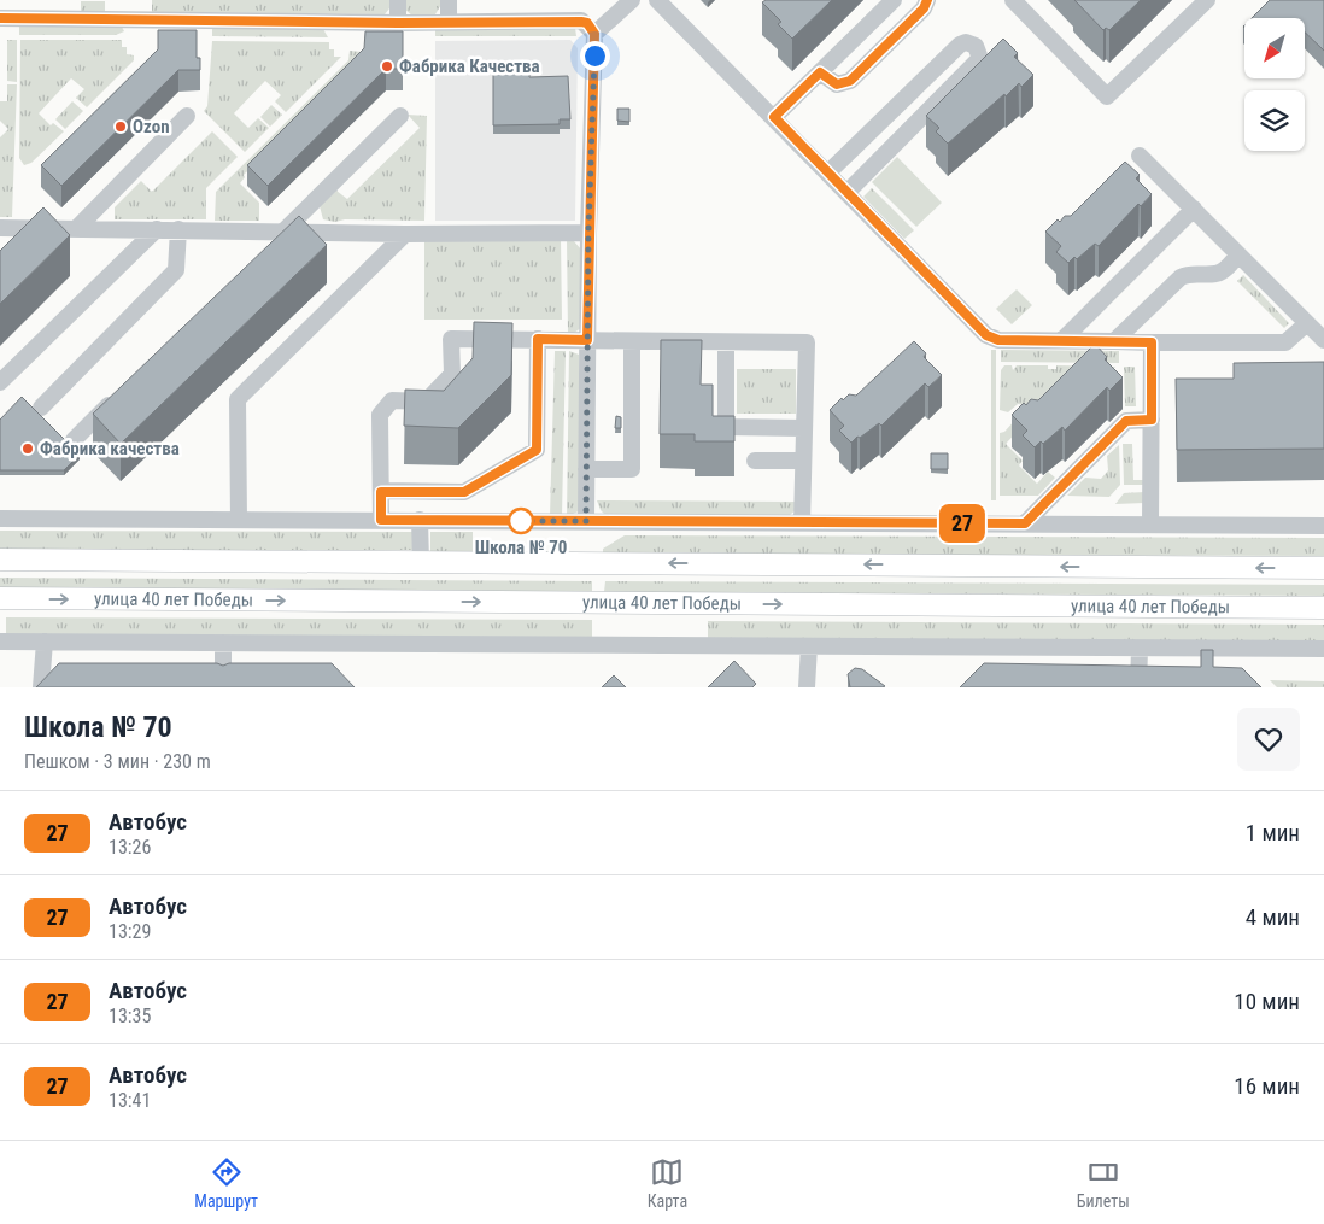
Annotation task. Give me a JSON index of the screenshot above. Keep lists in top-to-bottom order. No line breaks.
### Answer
{"streets":{"main road":["улица 40 лет Победы"]},"places":["Фабрика Качества","Ozon","Фабрика качества","Школа № 70"],"lines":["bus line 27"],"north":"bottom left","page":{"on_map":"27","heading":["Школа № 70","Пешком · 3 мин · 230 m"],"list":[{"mark":"27","name":"Автобус","note":"13:26","value":"1 мин"},{"mark":"27","name":"Автобус","note":"13:29","value":"4 мин"},{"mark":"27","name":"Автобус","note":"13:35","value":"10 мин"},{"mark":"27","name":"Автобус","note":"13:41","value":"16 мин"}],"tabs":["Маршрут","Карта","Билеты"]}}
